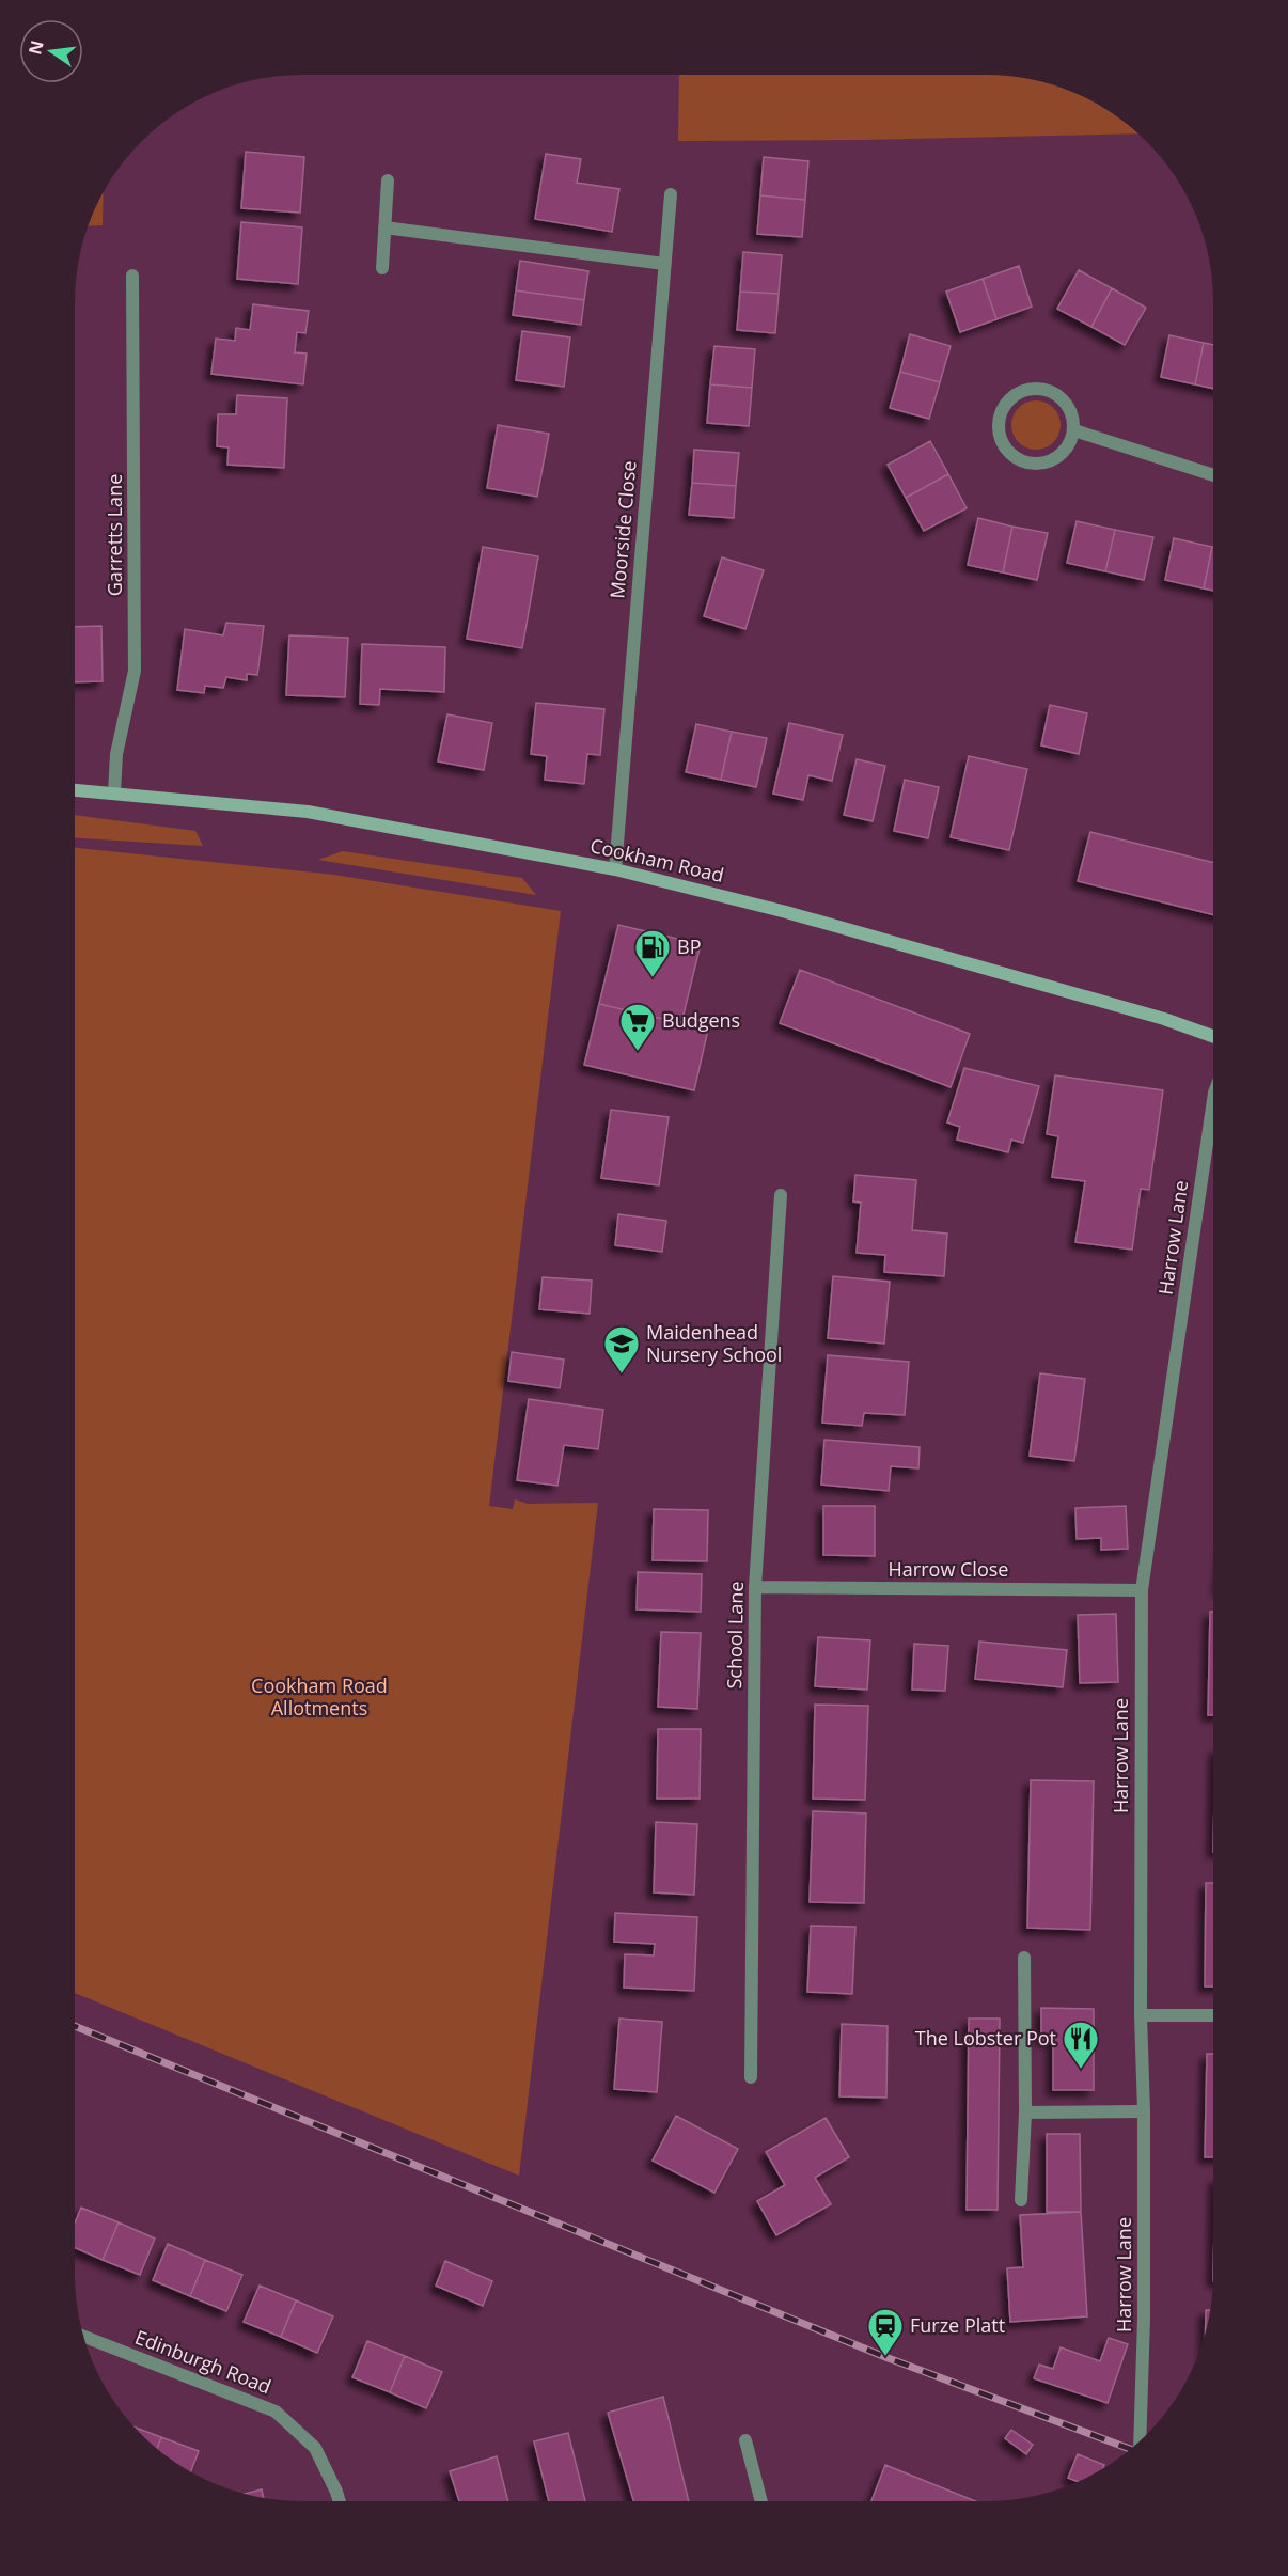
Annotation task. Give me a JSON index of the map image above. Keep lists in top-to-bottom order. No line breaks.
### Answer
{"streets":{"main road":["Cookham Road"],"street":["Moorside Close","Garretts Lane","Harrow Lane","Harrow Close","School Lane","Edinburgh Road"]},"crossings":[["Moorside Close","Cookham Road"],["Garretts Lane","Cookham Road"],["Harrow Lane","Harrow Close"],["Harrow Close","School Lane"]],"parks":["Cookham Road Allotments"],"places":{"fuel station":["BP"],"supermarket":["Budgens"],"school or university":["Maidenhead Nursery School"],"restaurant":["The Lobster Pot"],"station":["Furze Platt"]},"north":"left"}
